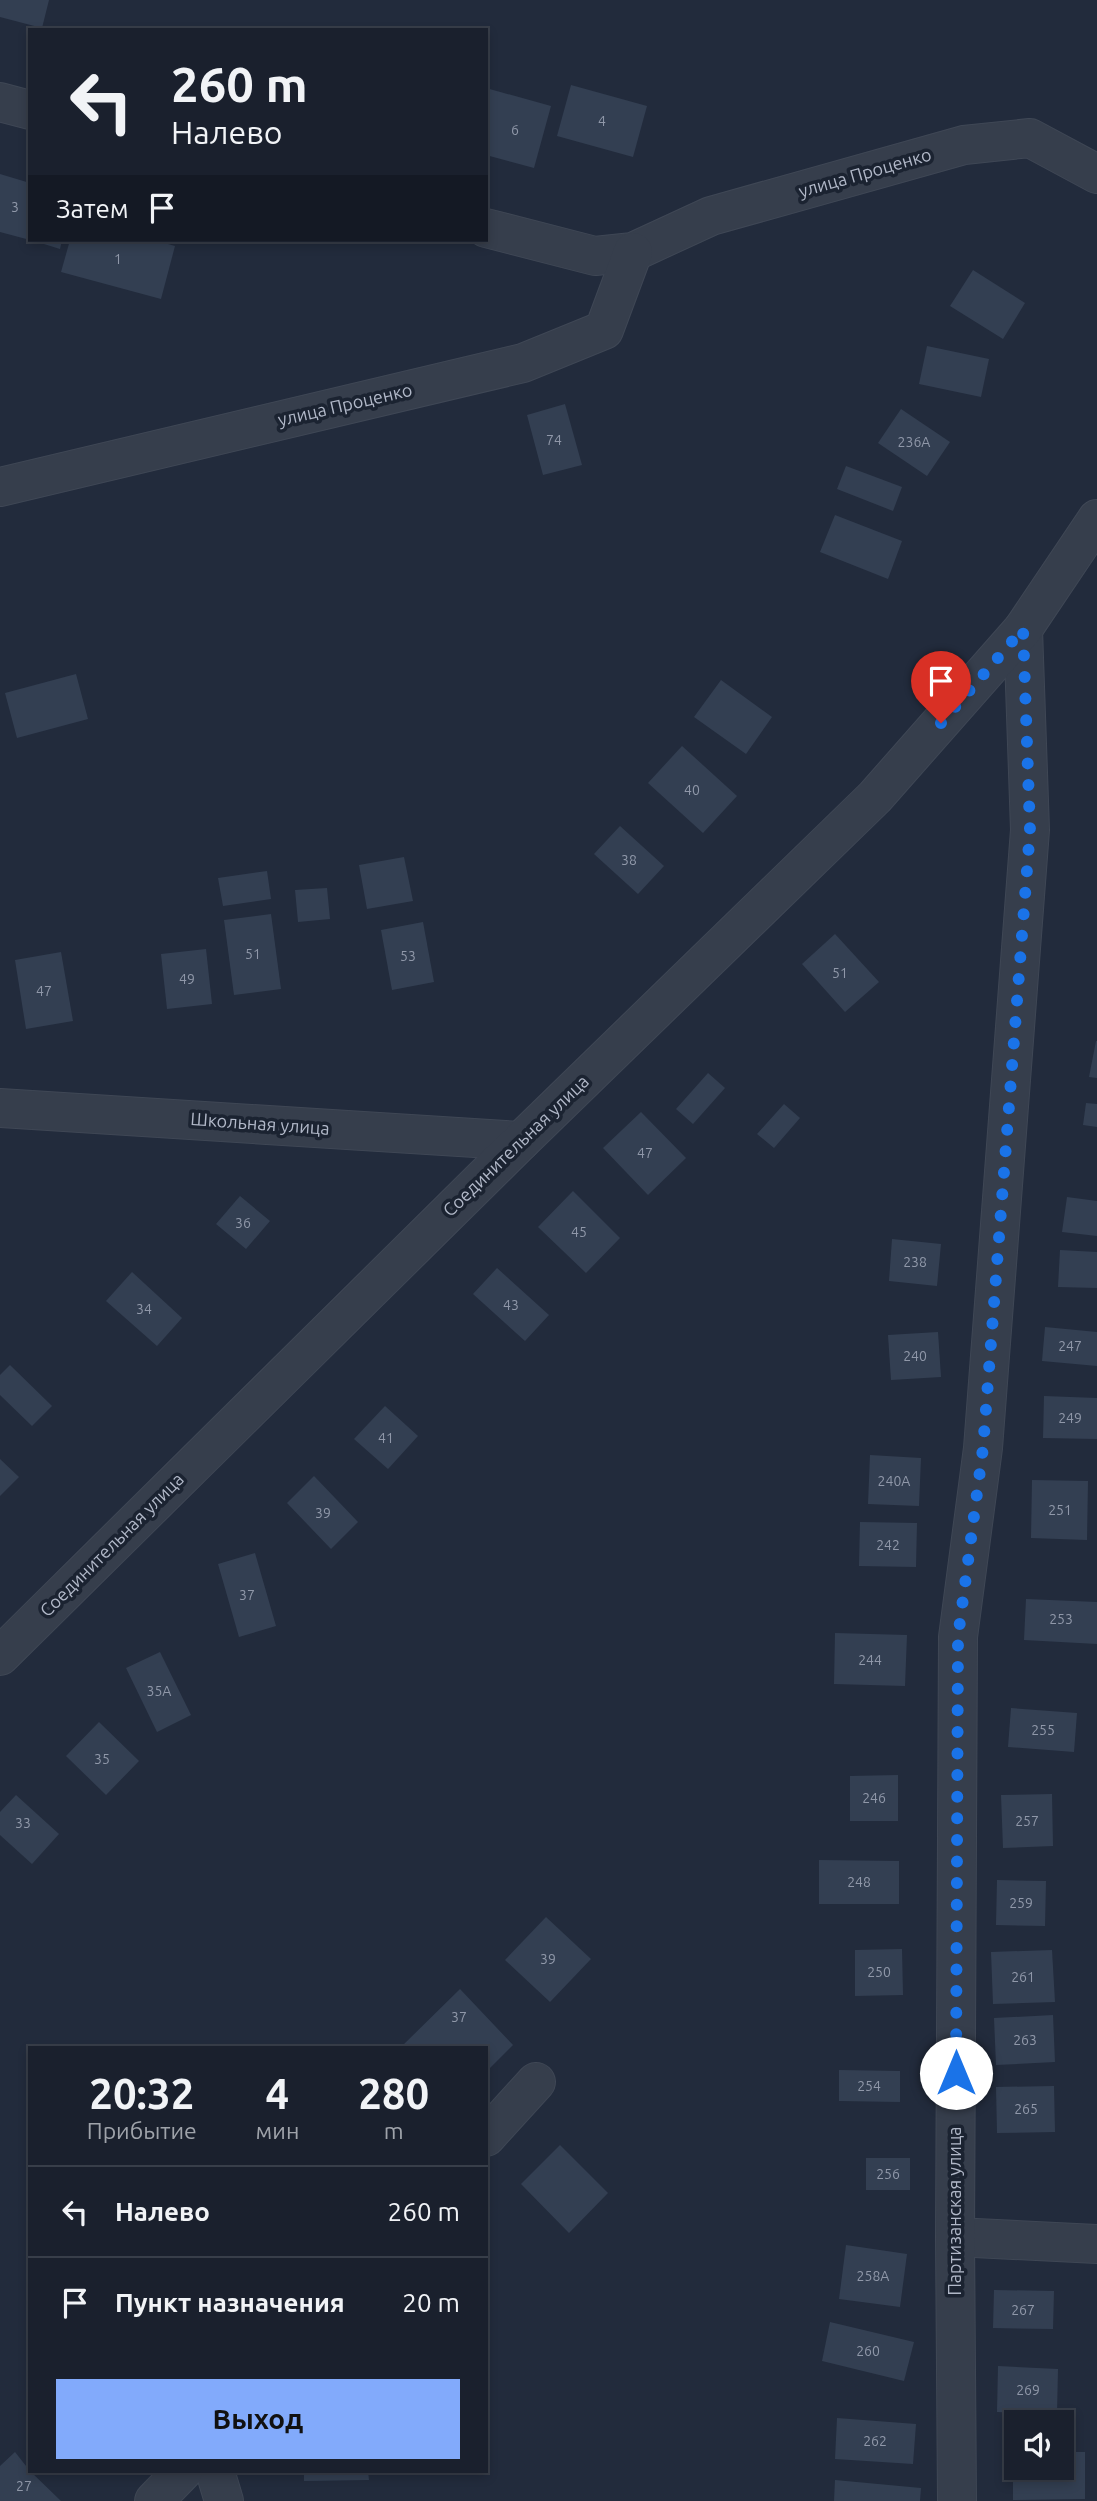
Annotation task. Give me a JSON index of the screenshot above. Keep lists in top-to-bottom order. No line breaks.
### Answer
{"streets":{"street":["улица Проценко","Школьная улица","Соединительная улица","Партизанская улица"]},"crossings":[["Школьная улица","Соединительная улица"],["Соединительная улица","Партизанская улица"]],"house_numbers":["4","6","3","1","74","236А","40","38","51","53","51","49","47","47","36","45","238","43","34","247","240","249","41","240А","251","39","242","37","253","244","35А","255","35","246","257","33","248","259","39","250","261","37","263","254","265","256","258А","267","260","269","262","27"],"page":{"turn":["260 m","Налево"],"then":"Затем","eta":["20:32","Прибытие","4","мин","280","m"],"list":[{"name":"Налево","value":"260 m"},{"name":"Пункт назначения","value":"20 m"}],"buttons":"Выход"}}
